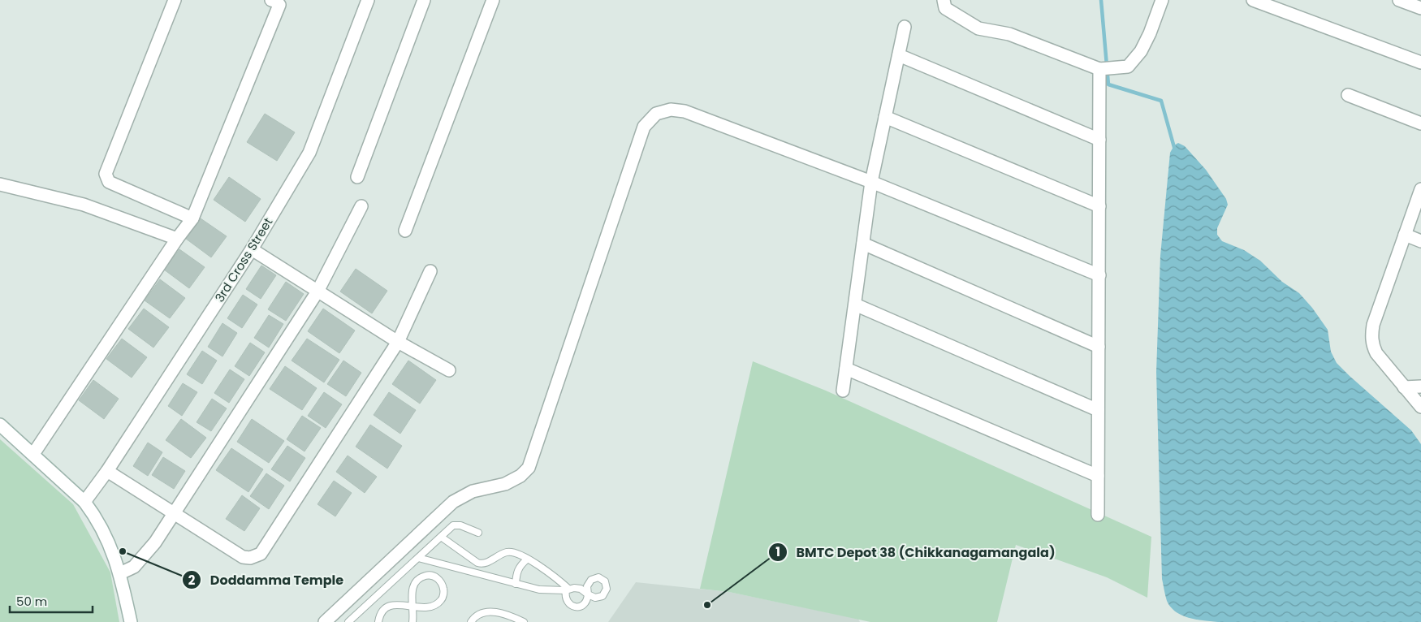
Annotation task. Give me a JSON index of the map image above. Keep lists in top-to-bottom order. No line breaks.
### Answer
{"streets":{"street":["3rd Cross Street"]},"places":["Doddamma Temple","BMTC Depot 38 (Chikkanagamangala)"],"scale_bar":"50 m"}
